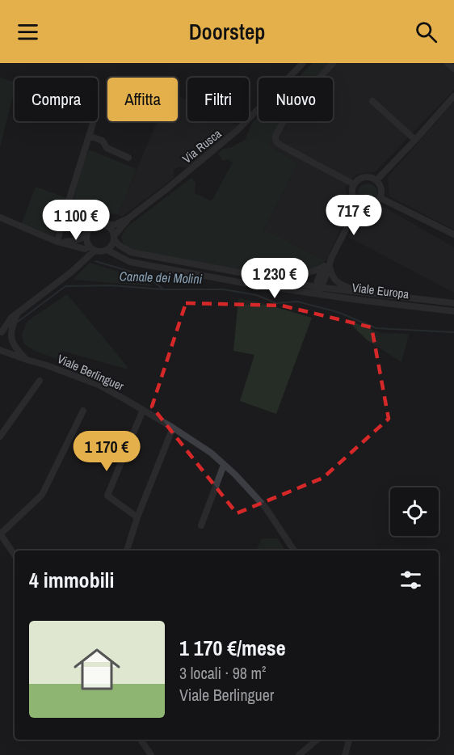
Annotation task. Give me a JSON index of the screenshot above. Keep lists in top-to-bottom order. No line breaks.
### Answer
{"streets":{"street":["Via Rusca","Viale Europa","Viale Berlinguer"]},"crossings":[["Via Rusca","Viale Europa"]],"water":["Canale dei Molini"],"page":{"header":"Doorstep","chip":["Compra","Affitta","Filtri","Nuovo"],"price":["717 €","1 100 €","1 230 €","1 170 €"],"heading":"4 immobili","list":[{"name":"1 170 €/mese","note":"3 locali · 98 m² · Viale Berlinguer"}]}}
